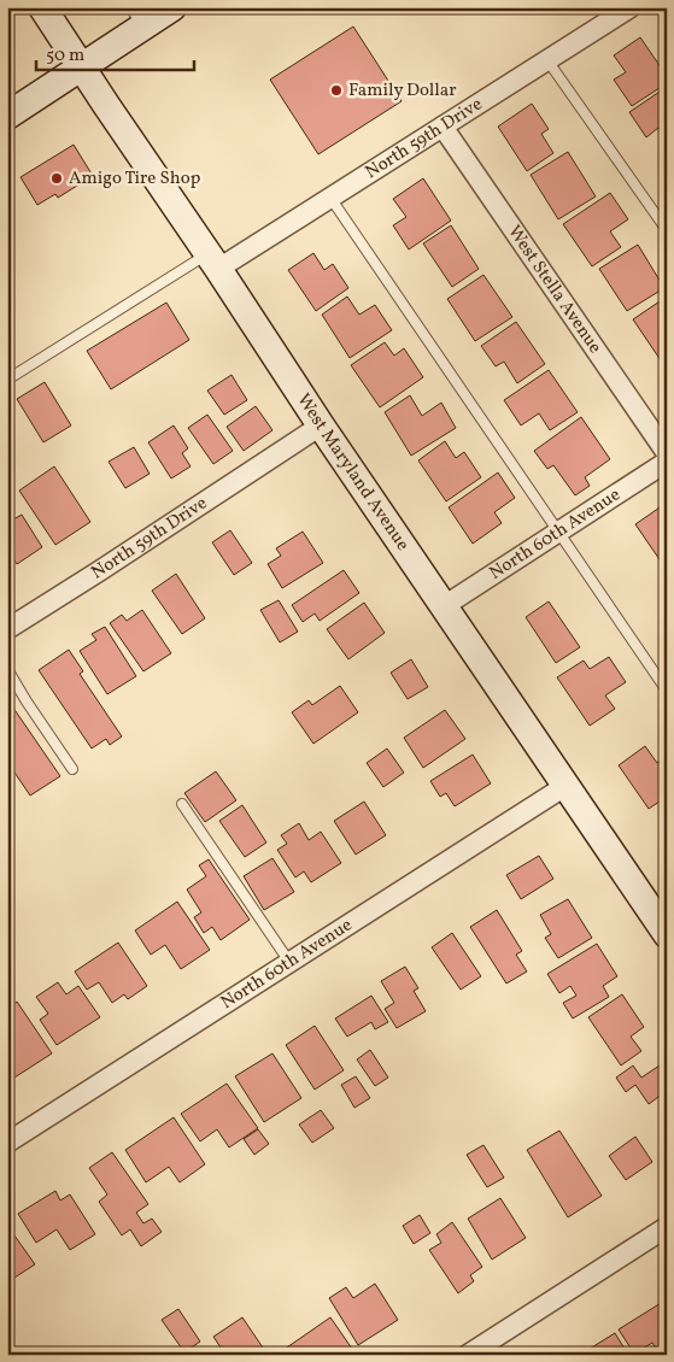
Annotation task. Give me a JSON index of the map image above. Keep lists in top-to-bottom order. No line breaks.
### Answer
{"streets":{"street":["North 59th Drive","West Stella Avenue","West Maryland Avenue","North 60th Avenue"]},"crossings":[["North 59th Drive","West Stella Avenue"],["North 59th Drive","West Maryland Avenue"],["West Maryland Avenue","North 60th Avenue"]],"places":["Family Dollar","Amigo Tire Shop"],"scale_bar":"50 m"}
